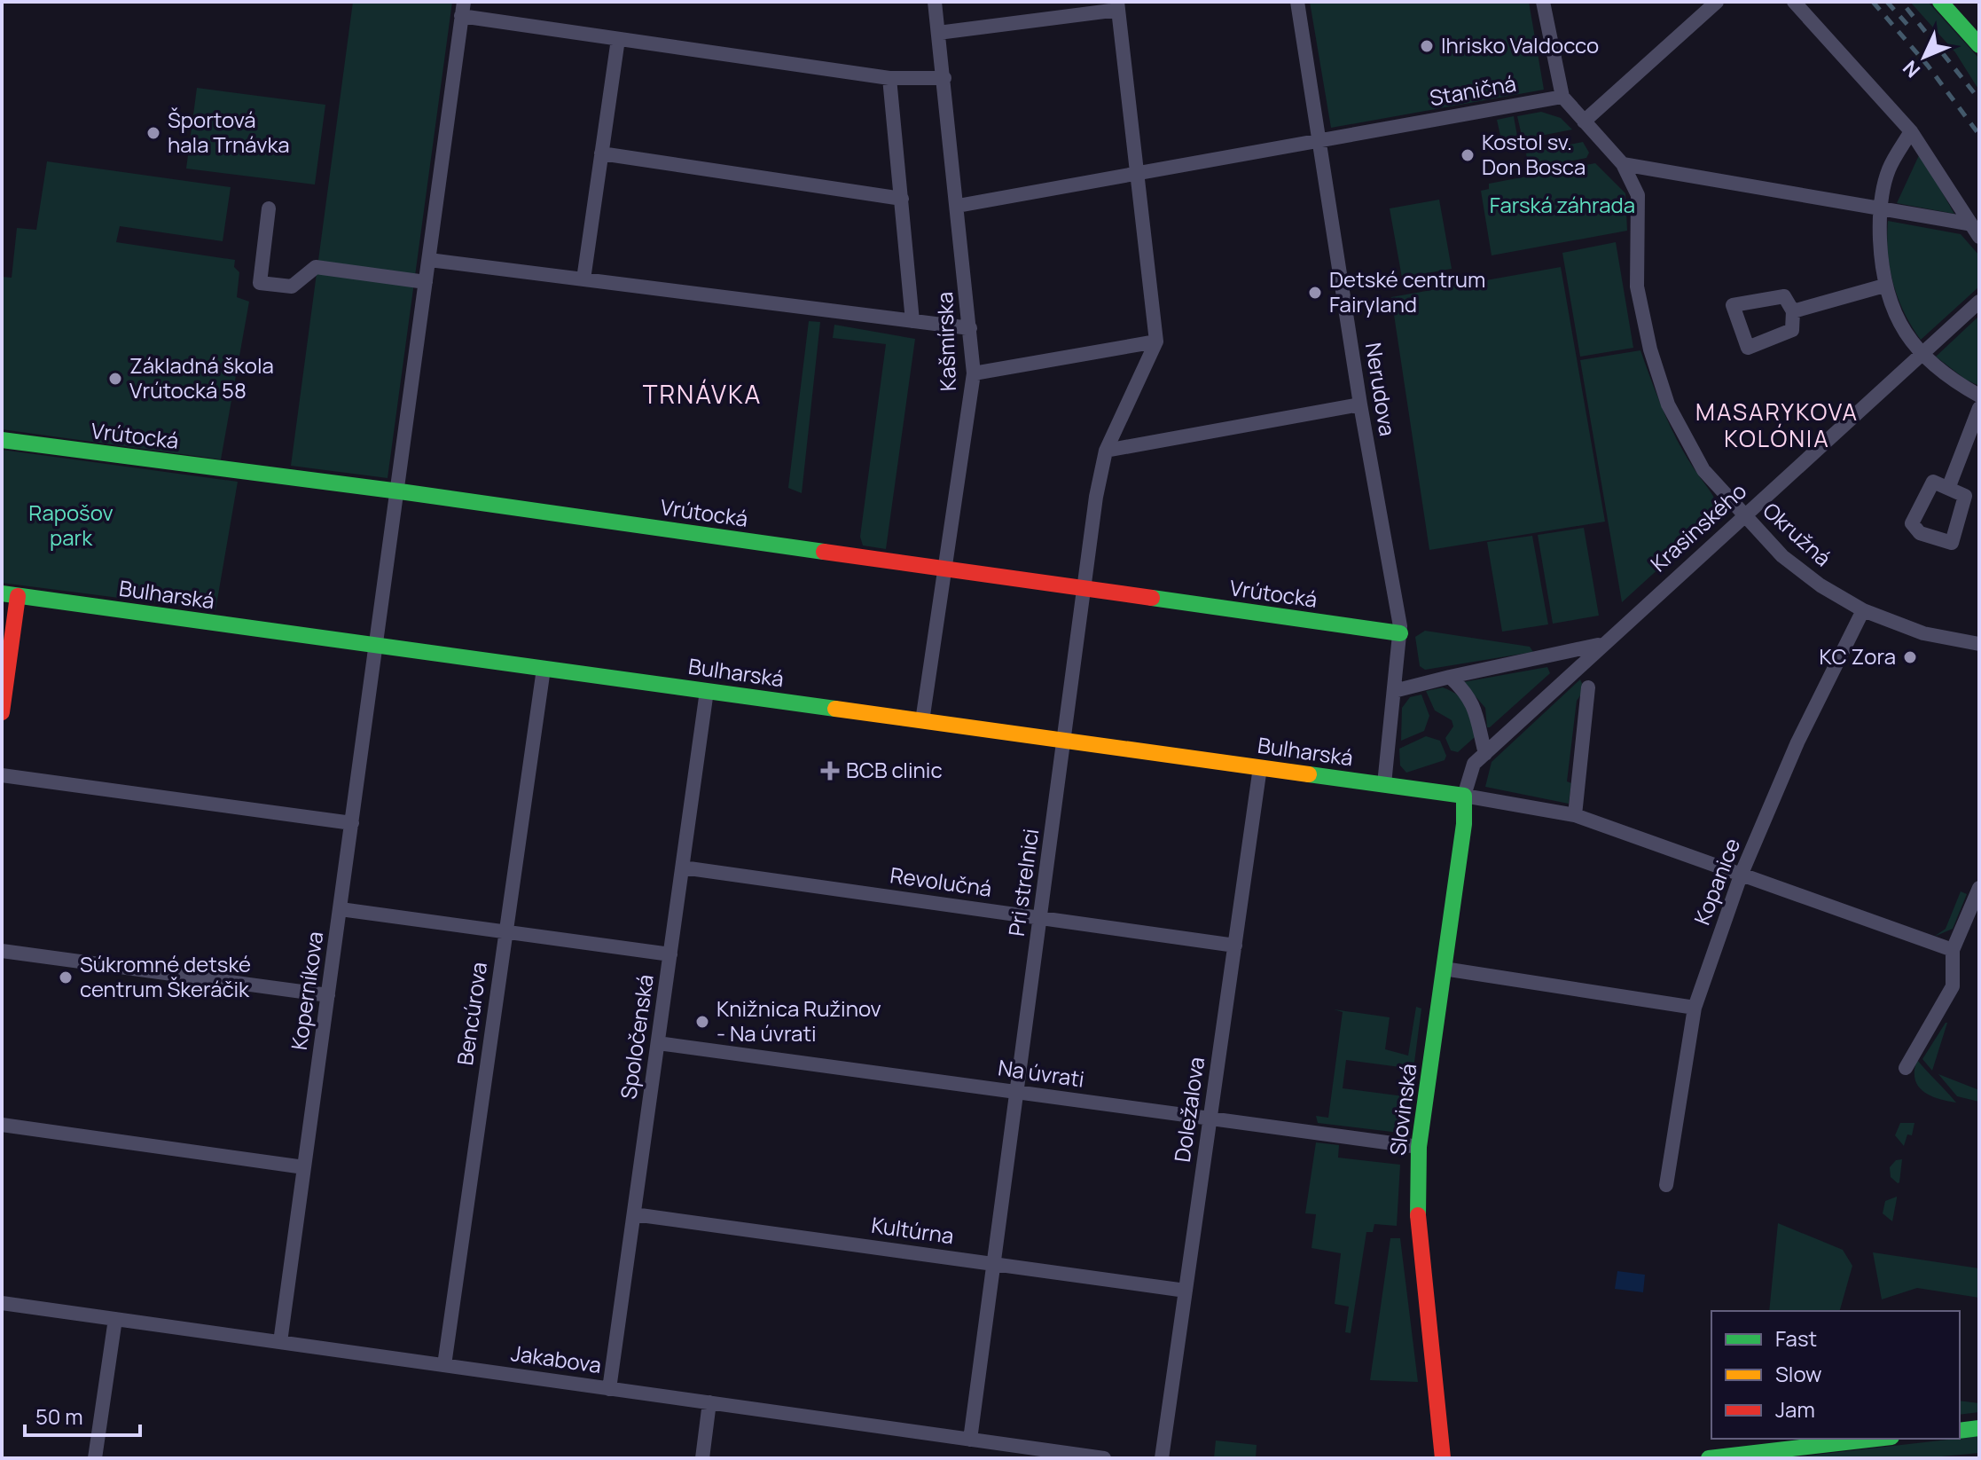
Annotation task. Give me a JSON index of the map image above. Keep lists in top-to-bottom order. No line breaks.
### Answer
{"streets":{"street":["Staničná","Kašmírska","Nerudova","Vrútocká","Krasinského","Okružná","Bulharská","Kopanice","Revolučná","Pri strelnici","Koperníkova","Bencúrova","Spoločenská","Na úvrati","Doležalova","Slovinská","Kultúrna","Jakabova"]},"crossings":[["Staničná","Kašmírska"],["Staničná","Nerudova"],["Kašmírska","Vrútocká"],["Kašmírska","Bulharská"],["Nerudova","Vrútocká"],["Nerudova","Bulharská"],["Vrútocká","Pri strelnici"],["Vrútocká","Koperníkova"],["Krasinského","Okružná"],["Krasinského","Bulharská"],["Krasinského","Slovinská"],["Okružná","Kopanice"],["Bulharská","Pri strelnici"],["Bulharská","Koperníkova"],["Bulharská","Bencúrova"],["Bulharská","Spoločenská"],["Bulharská","Doležalova"],["Bulharská","Slovinská"],["Revolučná","Pri strelnici"],["Revolučná","Spoločenská"],["Revolučná","Doležalova"],["Pri strelnici","Na úvrati"],["Pri strelnici","Kultúrna"],["Pri strelnici","Jakabova"],["Koperníkova","Jakabova"],["Bencúrova","Jakabova"],["Spoločenská","Na úvrati"],["Spoločenská","Kultúrna"],["Spoločenská","Jakabova"],["Na úvrati","Doležalova"],["Na úvrati","Slovinská"],["Doležalova","Kultúrna"]],"districts":["TRNÁVKA","MASARYKOVA KOLÓNIA"],"parks":["Farská záhrada","Rapošov park"],"places":{"other":["Ihrisko Valdocco","Športová hala Trnávka","Kostol sv. Don Bosca","Detské centrum Fairyland","Základná škola Vrútocká 58","KC Zora","Súkromné detské centrum Škeráčik","Knižnica Ružinov - Na úvrati"],"health":["BCB clinic"]},"legend":["Fast","Slow","Jam"],"scale_bar":"50 m","north":"bottom left"}
